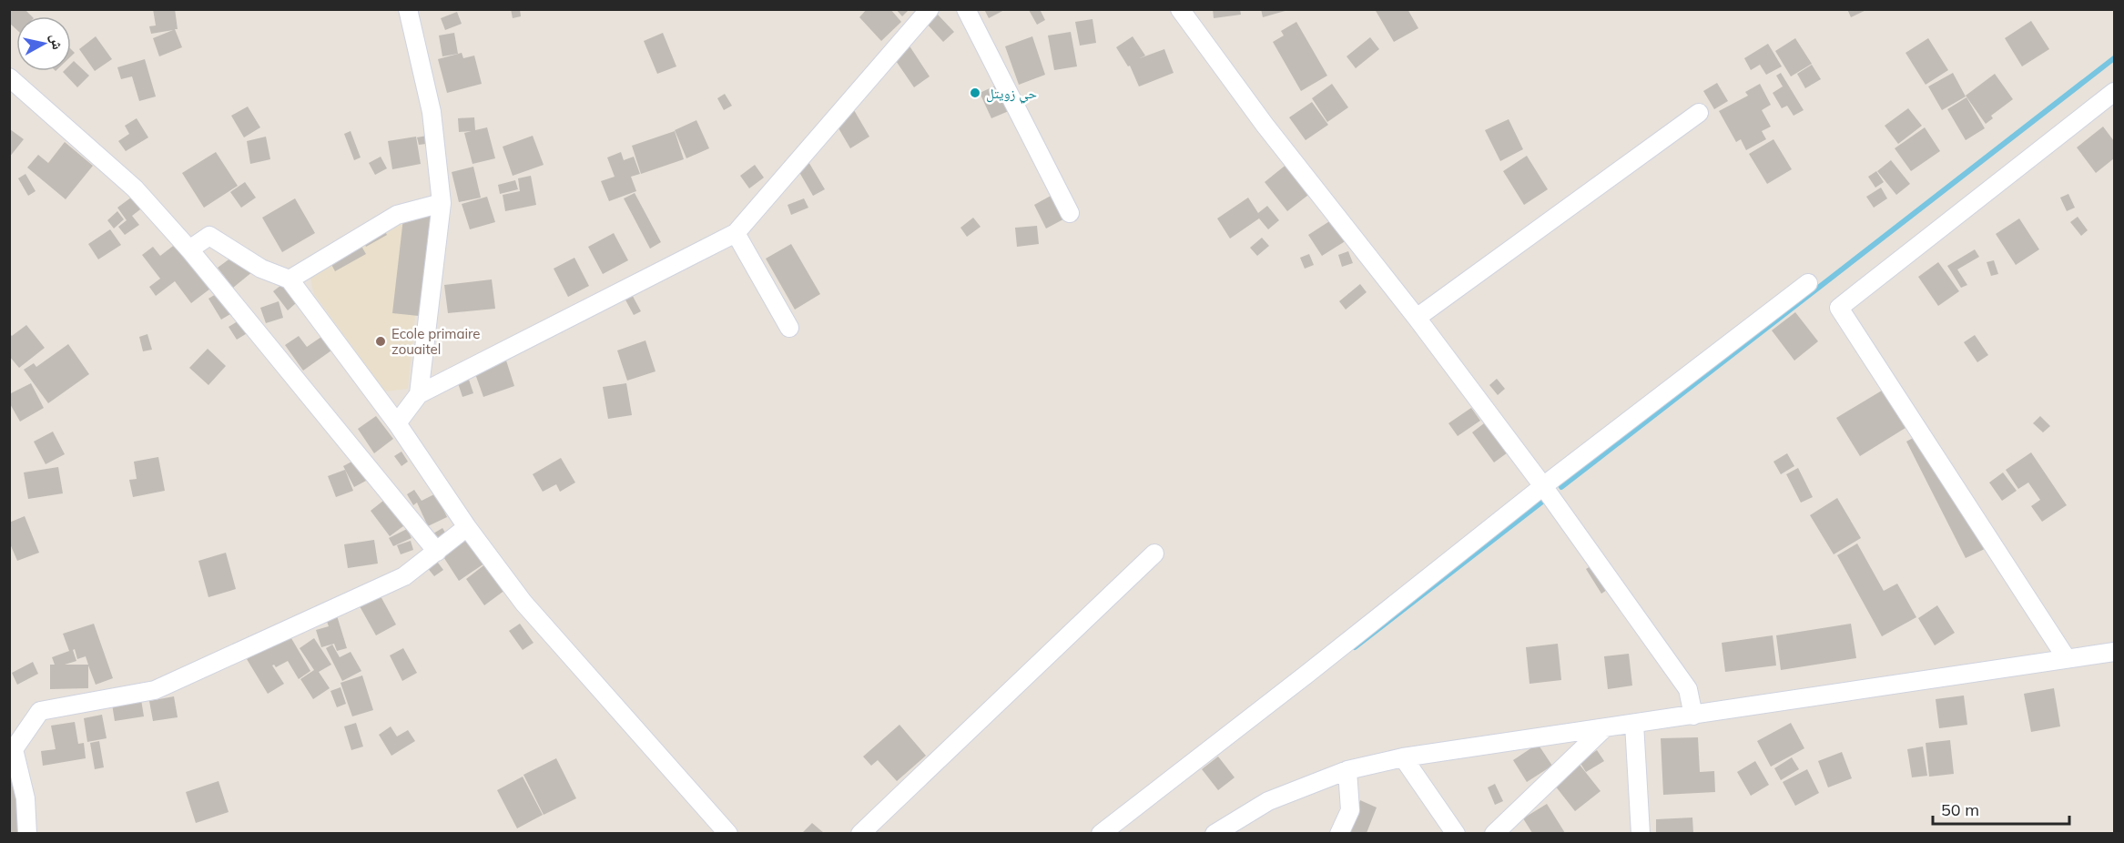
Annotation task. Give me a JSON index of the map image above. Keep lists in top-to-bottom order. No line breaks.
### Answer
{"places":["حي زويتل","Ecole primaire zouaitel"],"scale_bar":"50 m","north":"right"}
